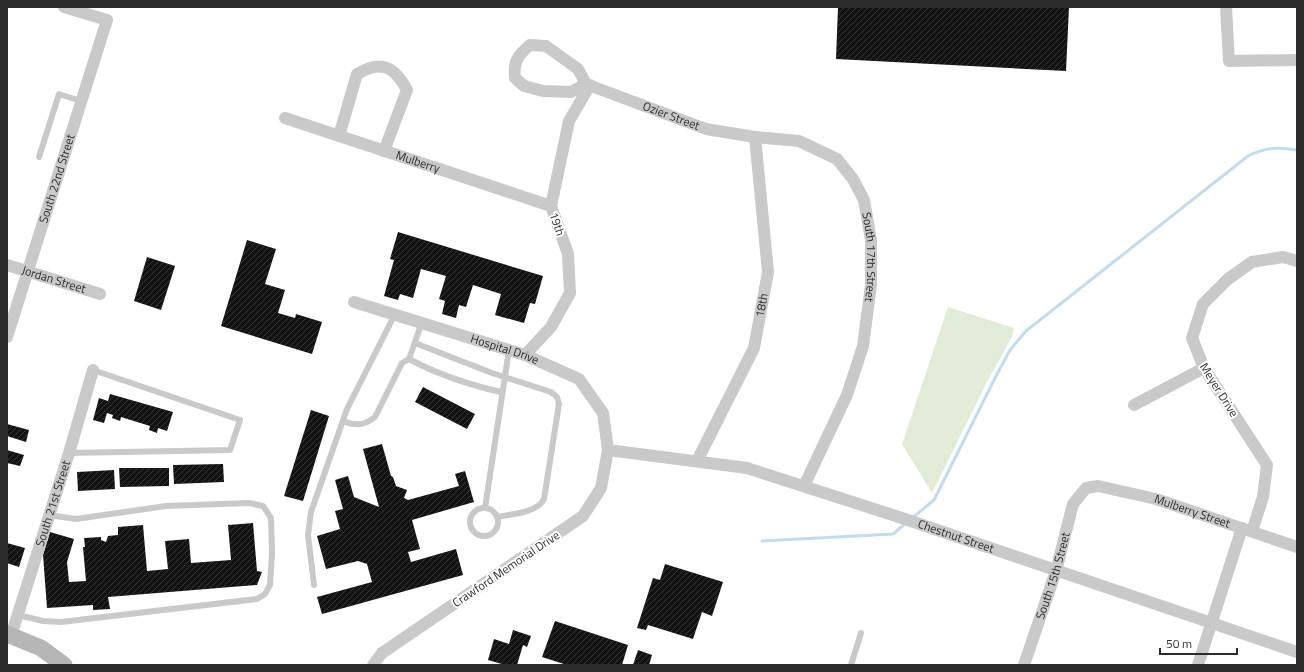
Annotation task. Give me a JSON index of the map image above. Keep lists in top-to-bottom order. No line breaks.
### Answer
{"streets":{"street":["Ozier Street","Mulberry","South 22nd Street","19th","South 17th Street","Jordan Street","18th","Hospital Drive","Meyer Drive","South 21st Street","Mulberry Street","Chestnut Street","Crawford Memorial Drive","South 15th Street"]},"crossings":[["Ozier Street","19th"],["Ozier Street","South 17th Street"],["Ozier Street","18th"],["Mulberry","19th"],["South 22nd Street","Jordan Street"],["19th","Hospital Drive"],["South 17th Street","18th"],["South 17th Street","Chestnut Street"],["18th","Chestnut Street"],["Hospital Drive","Chestnut Street"],["Hospital Drive","Crawford Memorial Drive"],["Meyer Drive","Mulberry Street"],["Meyer Drive","Chestnut Street"],["Mulberry Street","South 15th Street"],["Chestnut Street","Crawford Memorial Drive"],["Chestnut Street","South 15th Street"]],"scale_bar":"50 m"}
